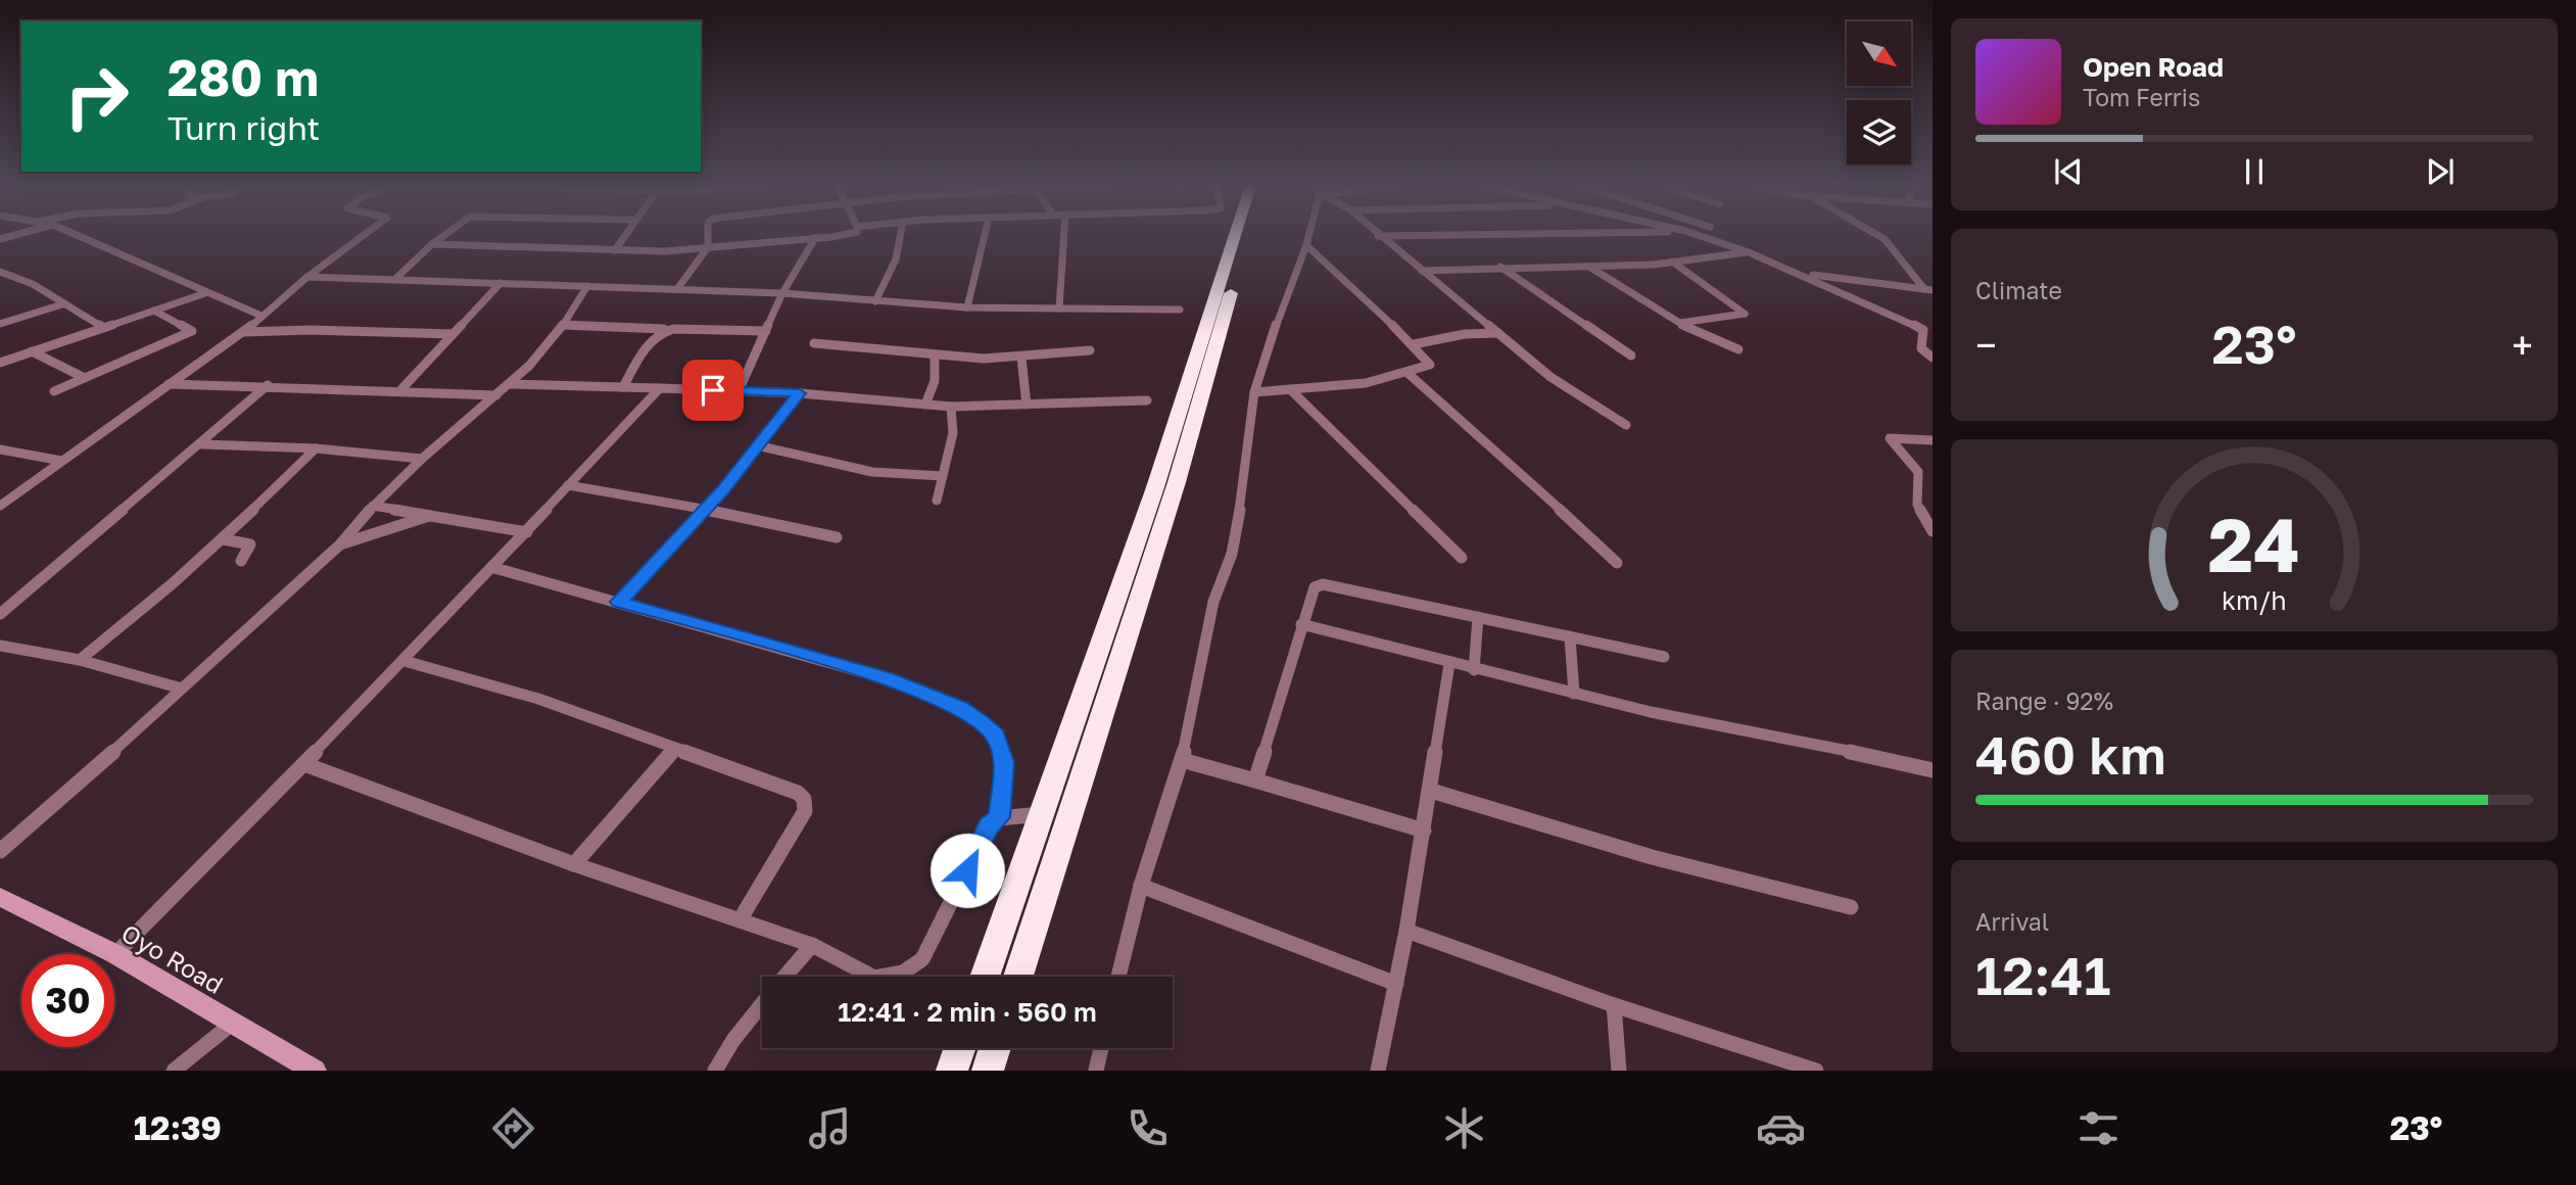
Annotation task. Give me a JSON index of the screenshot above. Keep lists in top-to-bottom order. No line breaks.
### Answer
{"streets":{"street":["Oyo Road"]},"north":"bottom right","page":{"turn":["280 m","Turn right"],"song":["Open Road","Tom Ferris"],"tile":["Climate",["Range · 92%","460 km"],["Arrival","12:41"]],"heat":["−","23°","+"],"limit":"30","trip":"12:41 · 2 min · 560 m","tabs":["12:39","23°"],"gauge":["24","km/h"]}}
